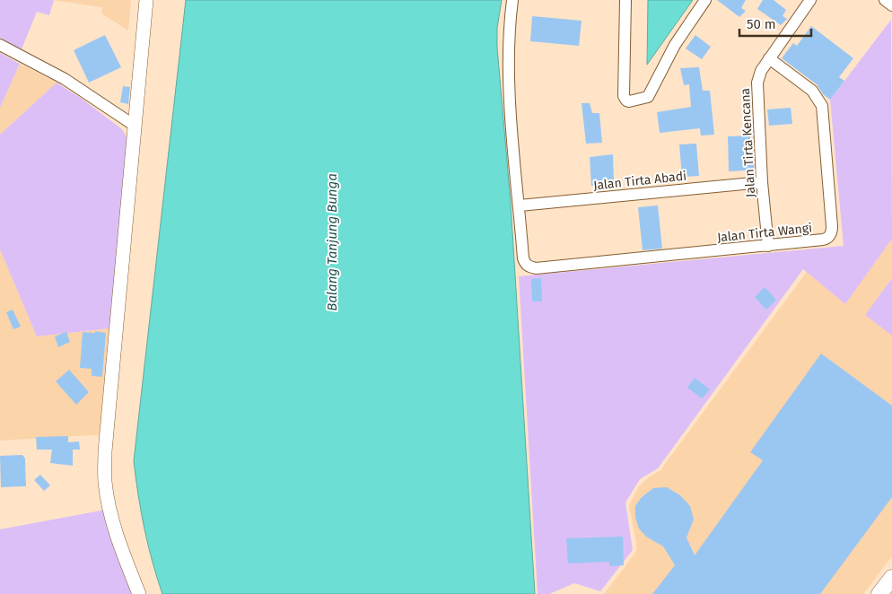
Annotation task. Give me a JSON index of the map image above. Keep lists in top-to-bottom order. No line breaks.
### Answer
{"streets":{"street":["Jalan Tirta Kencana","Jalan Tirta Abadi","Jalan Tirta Wangi"]},"crossings":[["Jalan Tirta Kencana","Jalan Tirta Abadi"],["Jalan Tirta Kencana","Jalan Tirta Wangi"],["Jalan Tirta Abadi","Jalan Tirta Wangi"]],"water":["Balang Tanjung Bunga"],"scale_bar":"50 m"}
